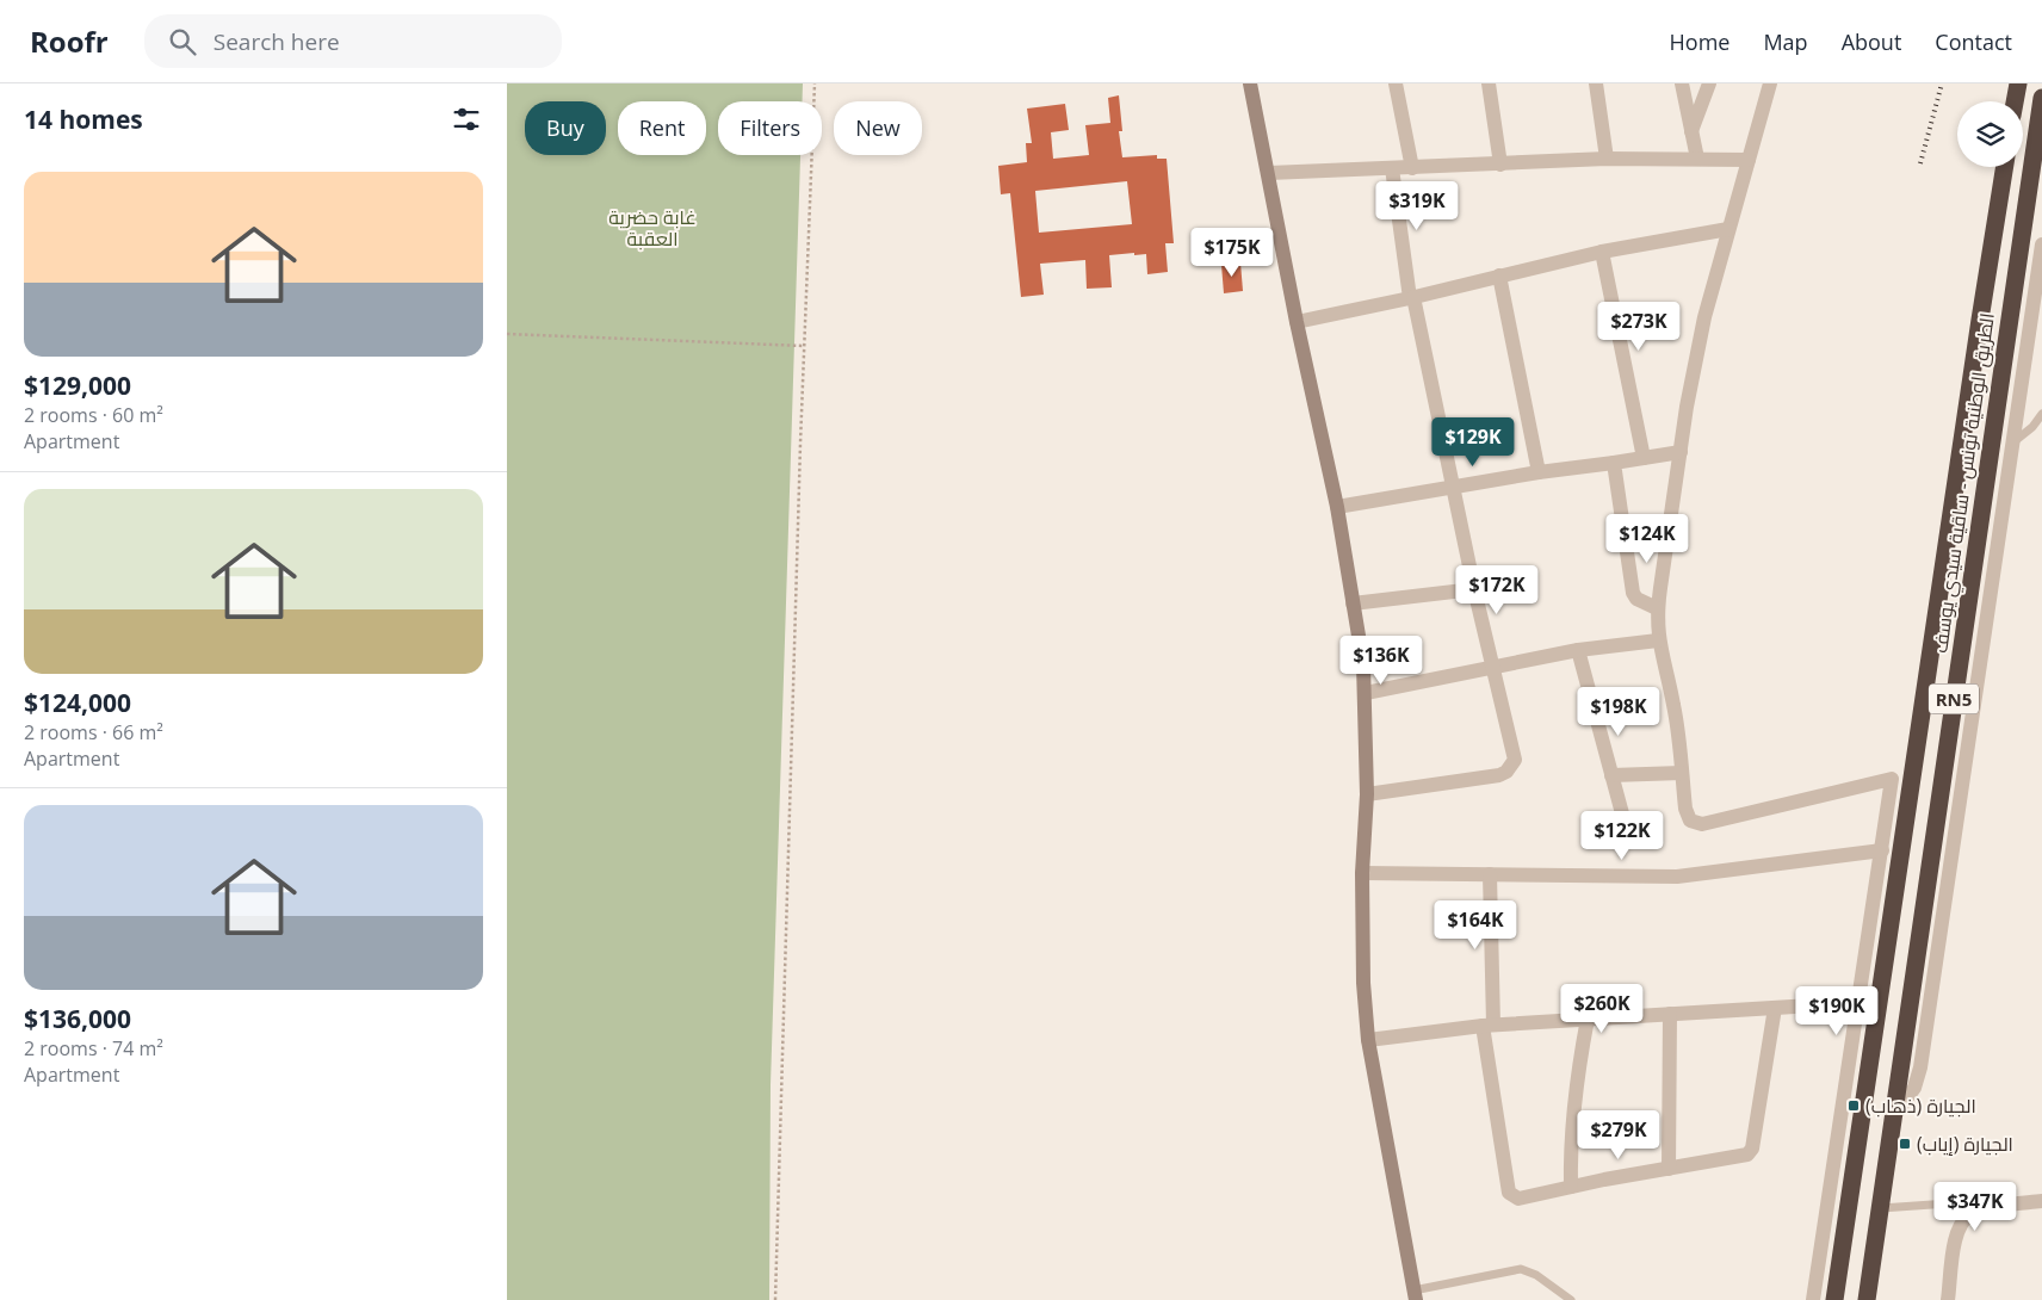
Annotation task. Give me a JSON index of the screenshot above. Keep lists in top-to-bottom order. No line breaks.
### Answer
{"streets":{"highway":["الطريق الوطنية تونس - ساقية سيدي يوسف","RN5"]},"parks":["غابة حضرية العقبة"],"places":{"transit":["الجيارة (ذهاب)","الجيارة (إياب)"]},"page":{"header":"Roofr","search":"Search here","nav":["Home","Map","About","Contact"],"heading":"14 homes","chip":["Buy","Rent","Filters","New"],"list":[{"name":"$129,000","note":"2 rooms · 60 m² · Apartment"},{"name":"$124,000","note":"2 rooms · 66 m² · Apartment"},{"name":"$136,000","note":"2 rooms · 74 m² · Apartment"}],"price":["$319K","$175K","$273K","$129K","$124K","$172K","$136K","$198K","$122K","$164K","$260K","$190K","$279K","$347K"]}}
